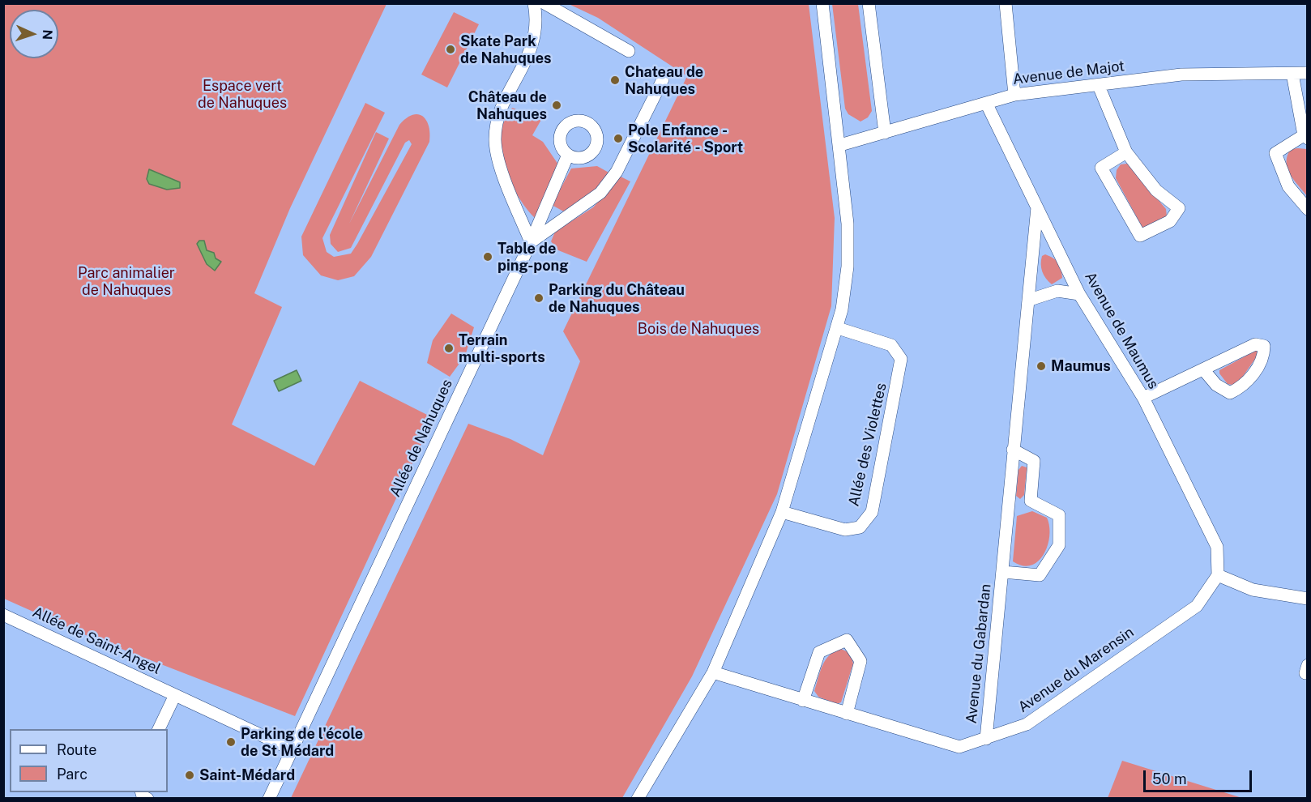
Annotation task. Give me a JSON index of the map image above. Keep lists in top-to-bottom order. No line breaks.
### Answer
{"streets":{"street":["Avenue de Majot","Avenue de Maumus","Allée de Nahuques","Allée des Violettes","Allée de Saint-Angel","Avenue du Gabardan","Avenue du Marensin"]},"crossings":[["Avenue de Majot","Avenue de Maumus"],["Avenue de Maumus","Avenue du Gabardan"],["Avenue de Maumus","Avenue du Marensin"],["Allée de Nahuques","Allée de Saint-Angel"],["Avenue du Gabardan","Avenue du Marensin"]],"parks":["Espace vert de Nahuques","Parc animalier de Nahuques","Bois de Nahuques"],"places":["Skate Park de Nahuques","Chateau de Nahuques","Château de Nahuques","Pole Enfance - Scolarité - Sport","Table de ping-pong","Parking du Château de Nahuques","Terrain multi-sports","Maumus","Parking de l'école de St Médard","Saint-Médard"],"legend":["Route","Parc"],"scale_bar":"50 m","north":"right"}
